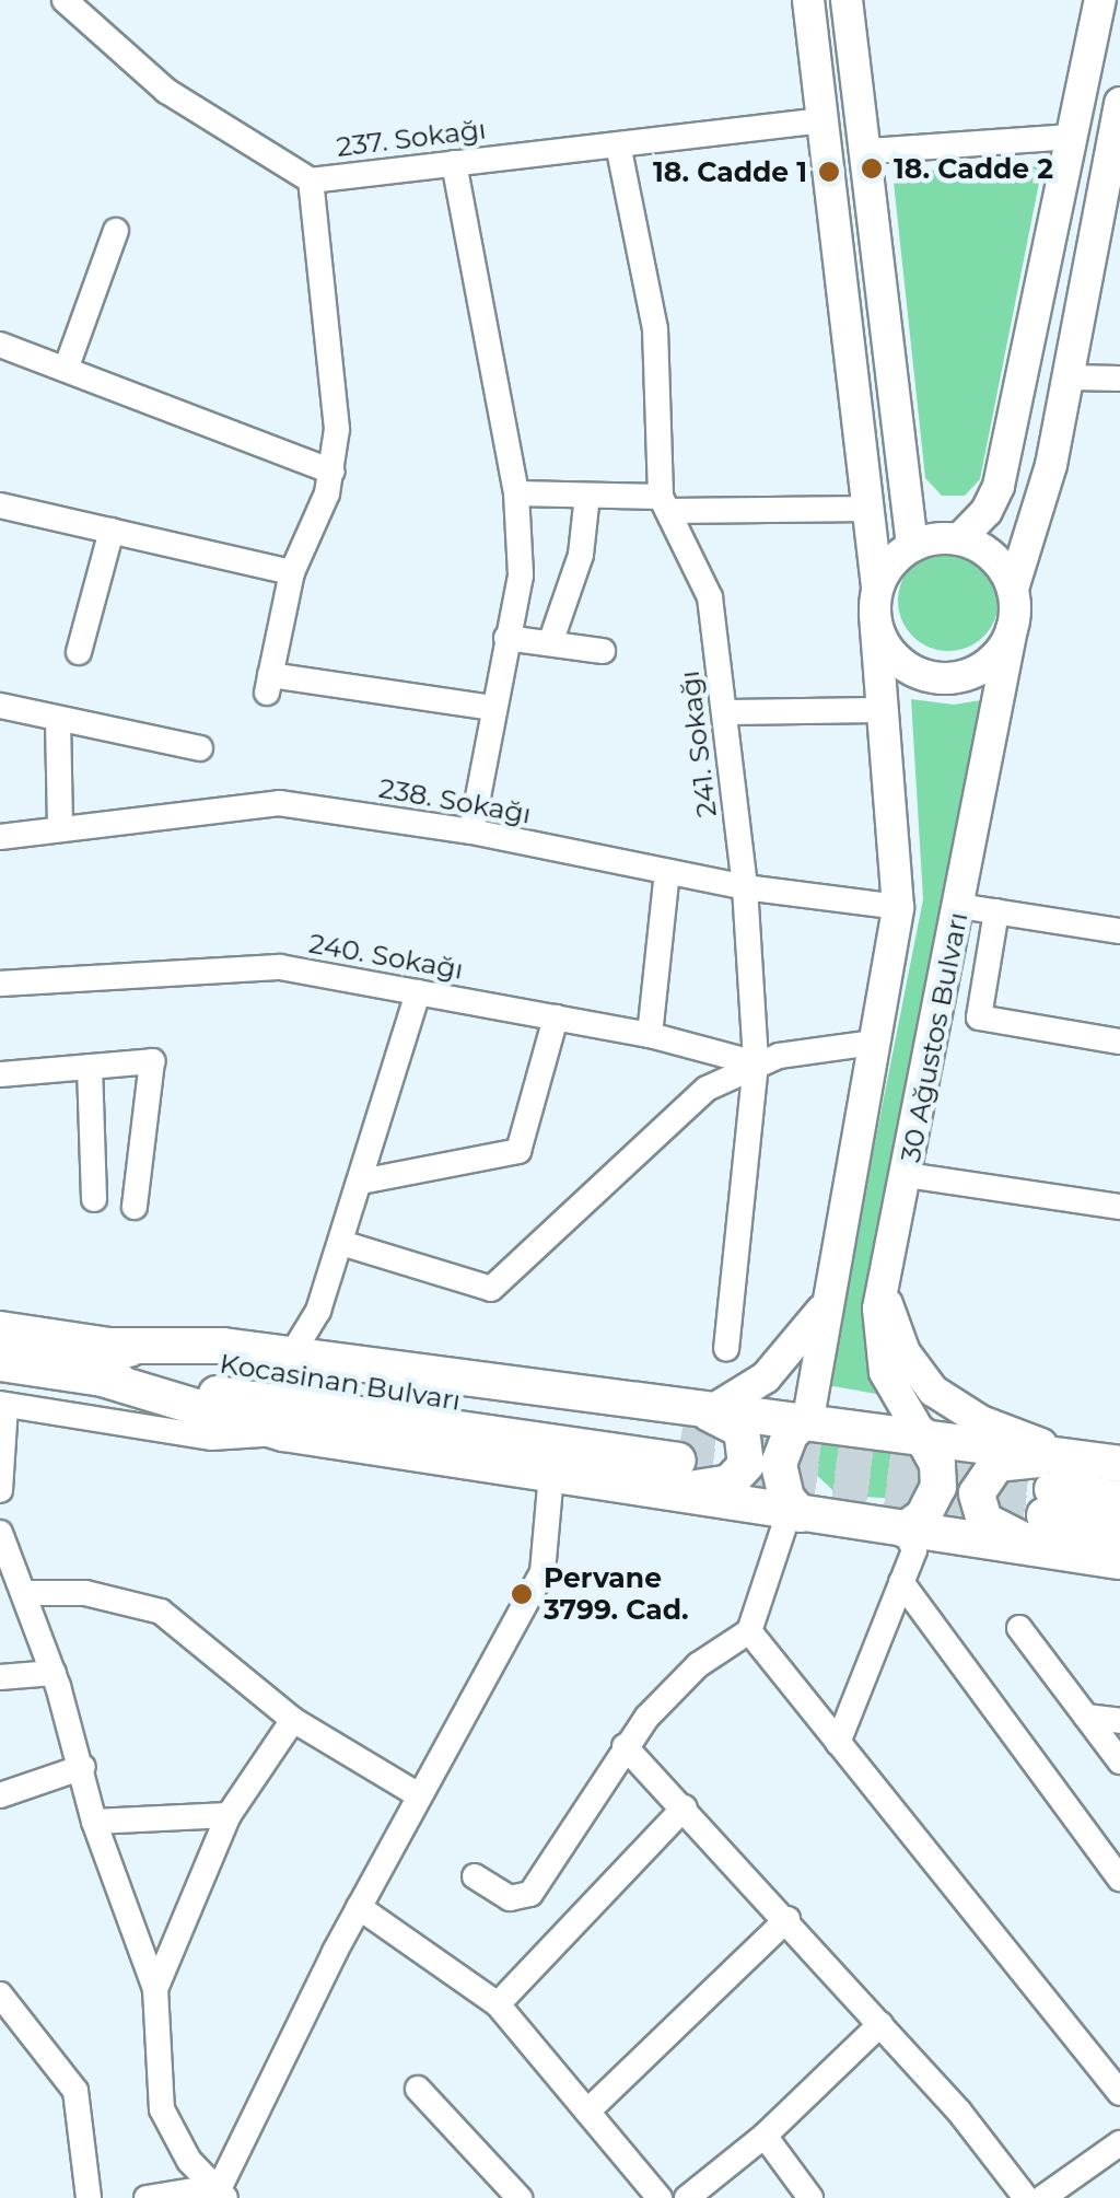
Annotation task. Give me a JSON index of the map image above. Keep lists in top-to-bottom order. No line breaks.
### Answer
{"streets":{"highway":["Kocasinan Bulvarı"],"main road":["30 Ağustos Bulvarı"],"street":["237. Sokağı","241. Sokağı","238. Sokağı","240. Sokağı"]},"crossings":[["237. Sokağı","241. Sokağı"],["237. Sokağı","30 Ağustos Bulvarı"],["241. Sokağı","238. Sokağı"],["241. Sokağı","240. Sokağı"],["238. Sokağı","30 Ağustos Bulvarı"]],"places":["18. Cadde 2","18. Cadde 1","Pervane 3799. Cad."]}
